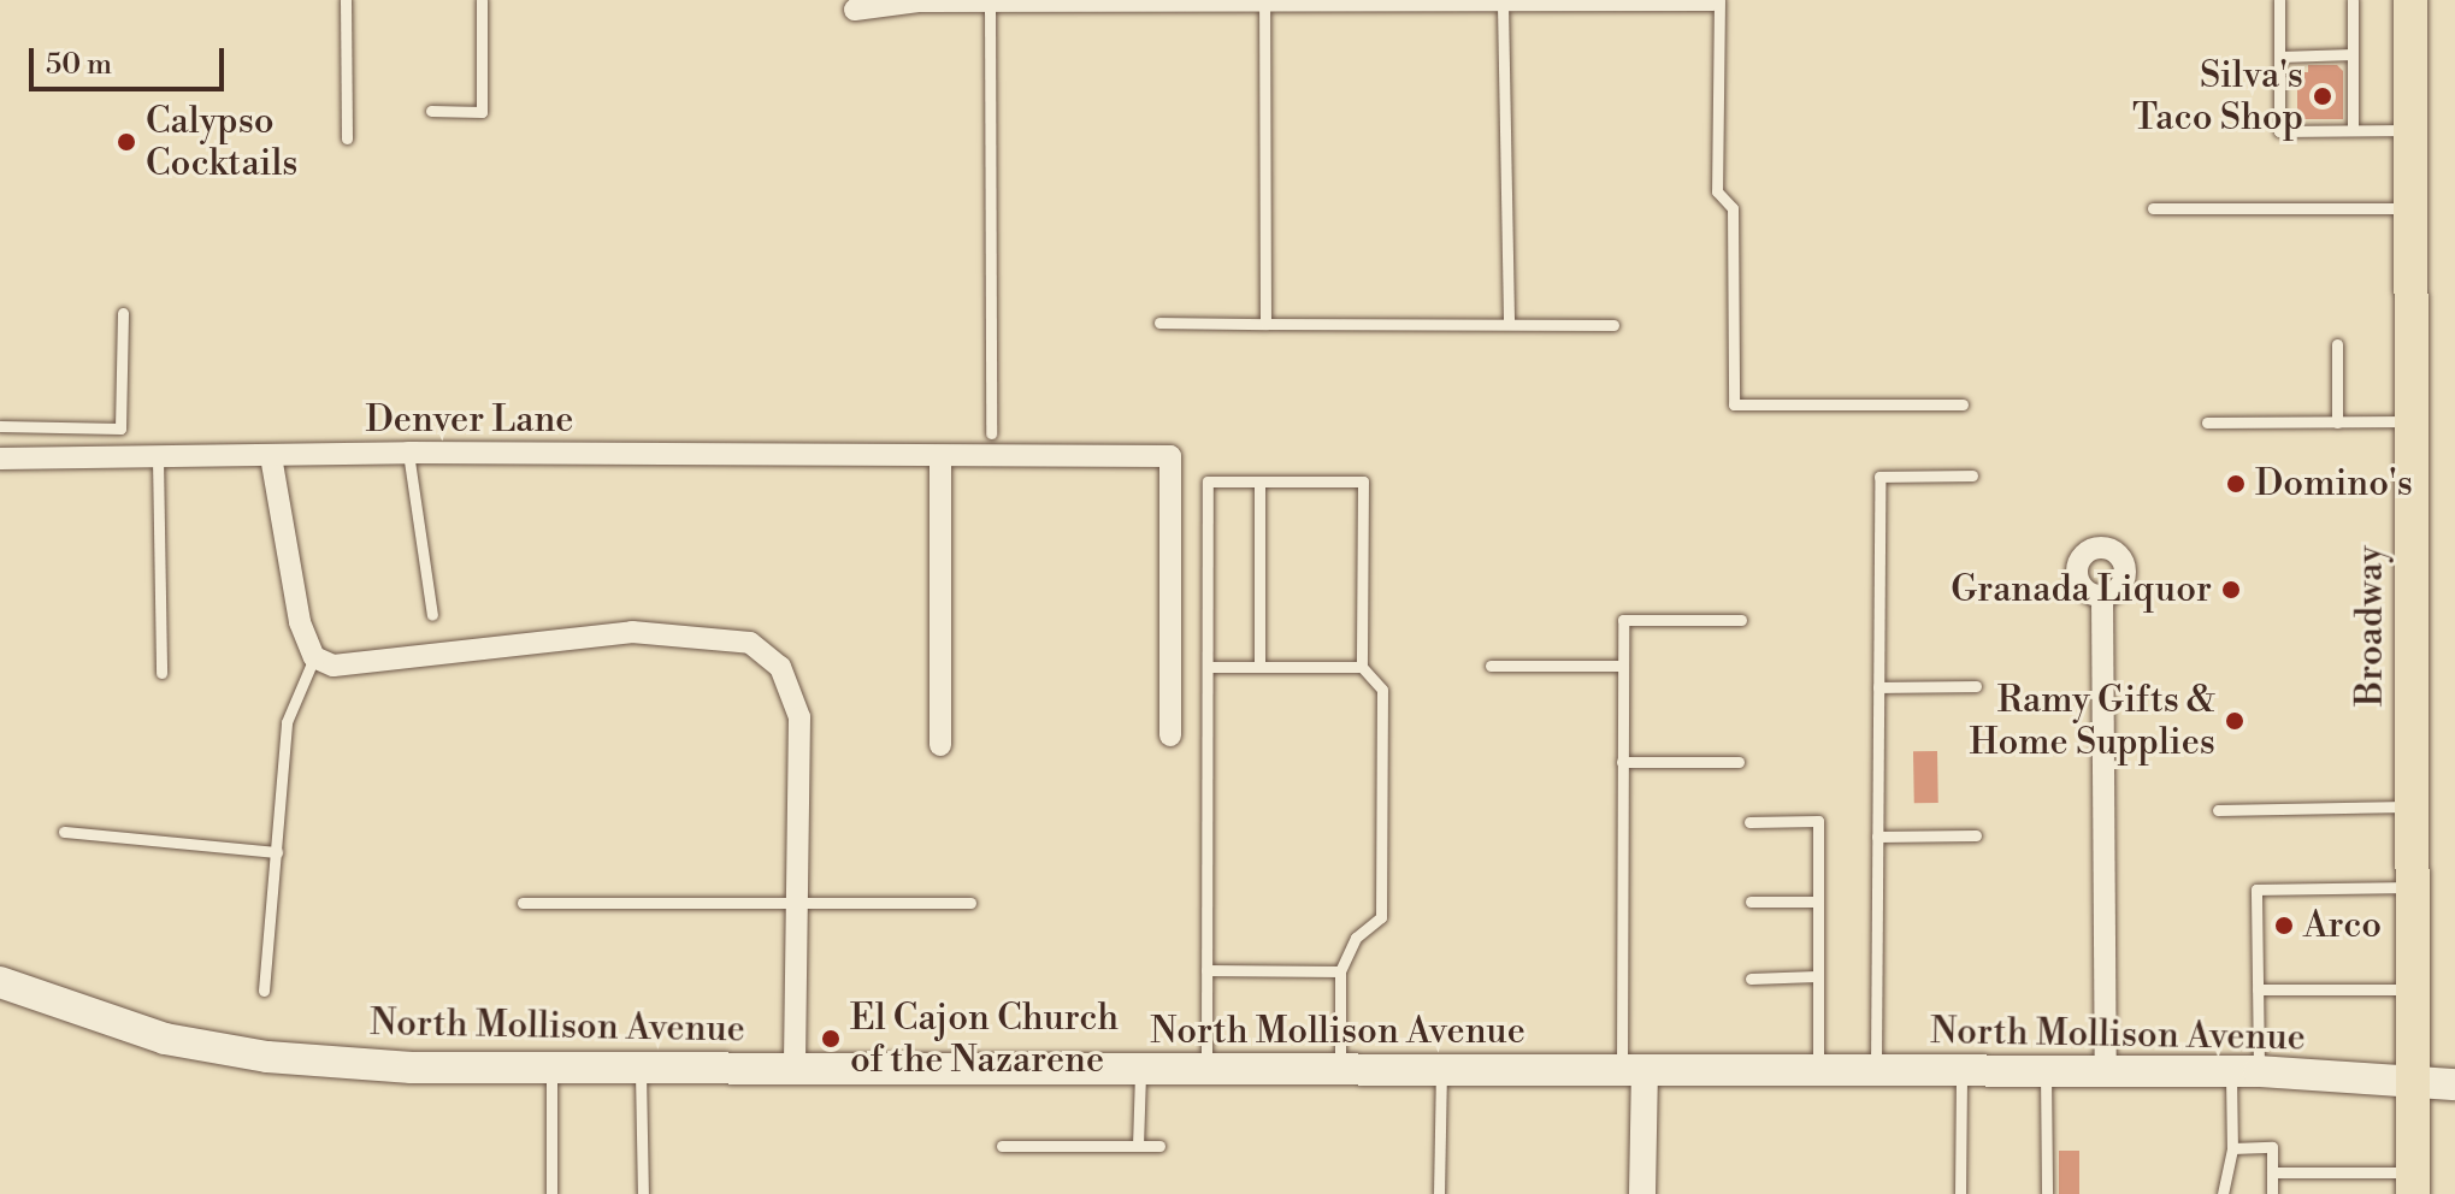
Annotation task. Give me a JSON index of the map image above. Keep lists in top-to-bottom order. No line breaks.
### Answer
{"streets":{"main road":["Broadway","North Mollison Avenue"],"street":["Denver Lane"]},"crossings":[["Broadway","North Mollison Avenue"]],"places":["Silva's Taco Shop","Calypso Cocktails","Domino's","Granada Liquor","Ramy Gifts & Home Supplies","Arco","El Cajon Church of the Nazarene"],"scale_bar":"50 m"}
